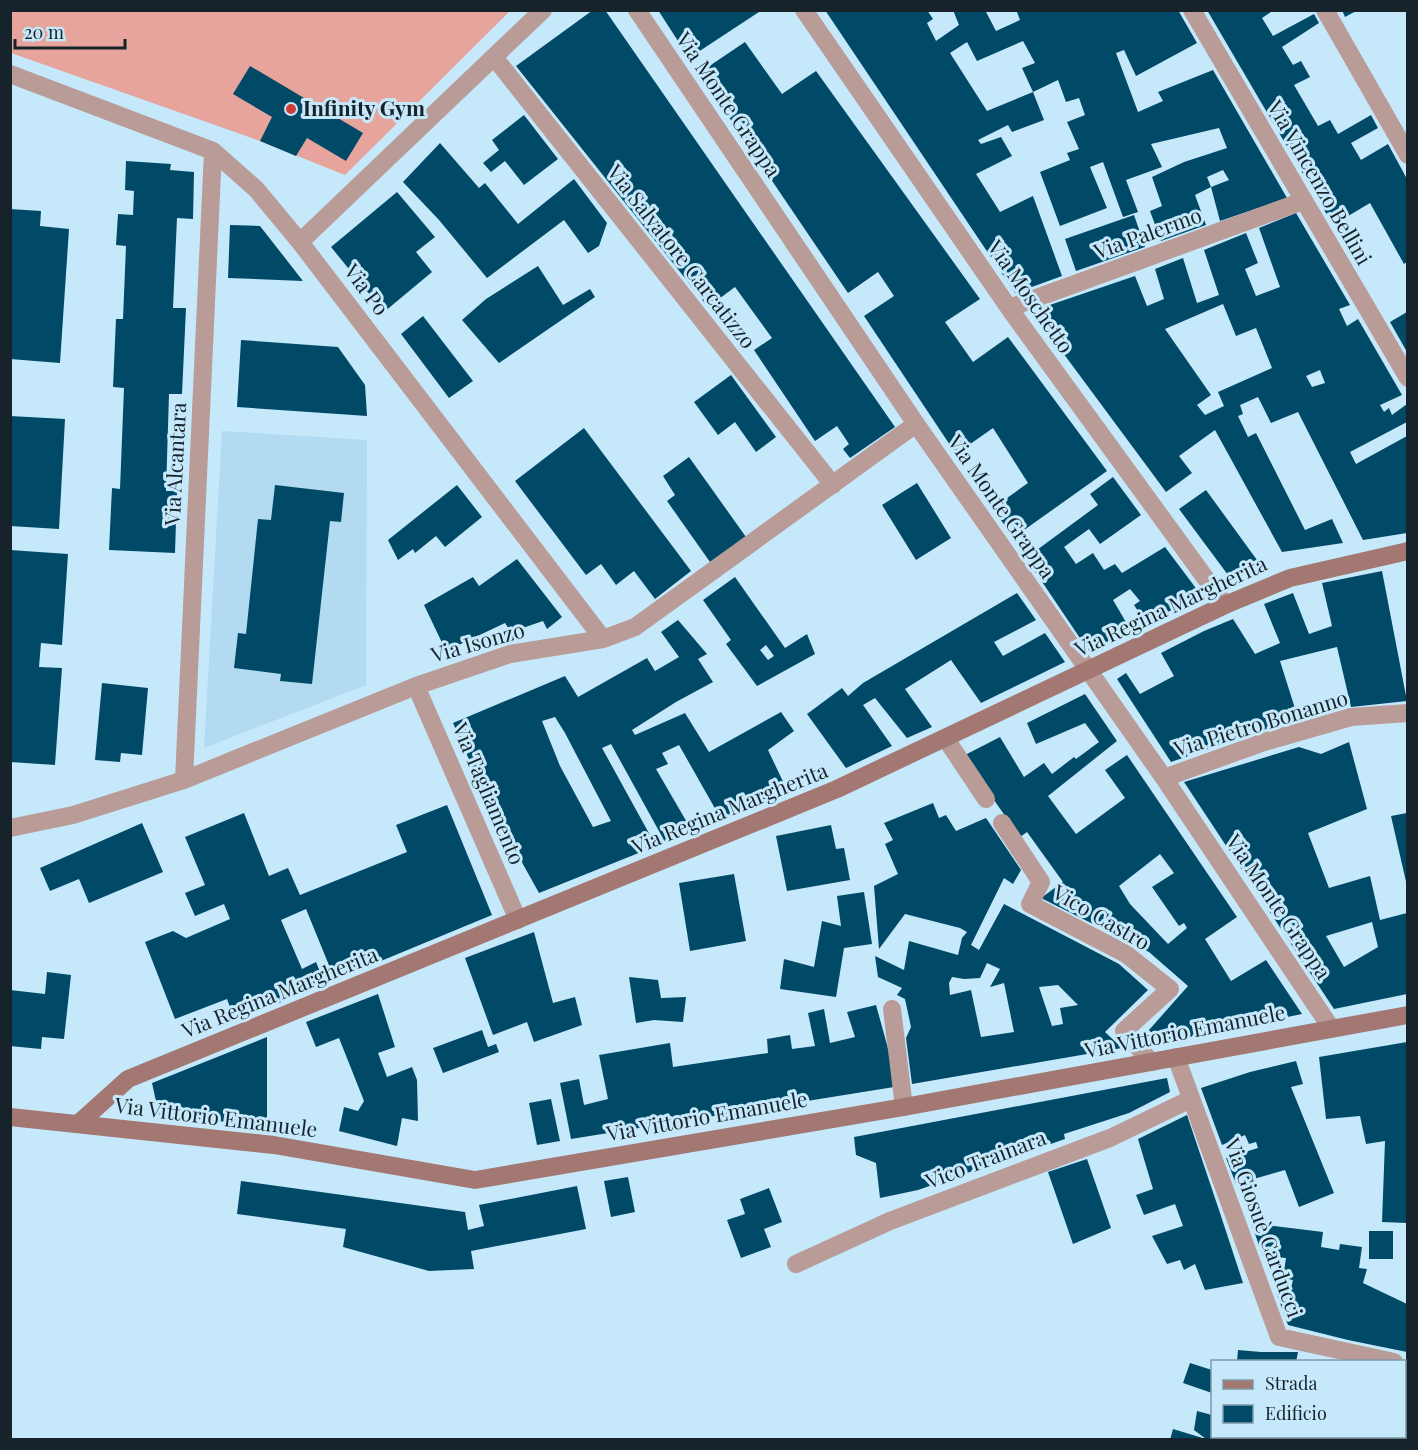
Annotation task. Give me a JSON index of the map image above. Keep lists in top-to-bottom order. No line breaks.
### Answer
{"streets":{"street":["Via Monte Grappa","Via Vincenzo Bellini","Via Palermo","Via Salvatore Carcatizzo","Via Po","Via Moschetto","Via Alcantara","Via Regina Margherita","Via Isonzo","Via Pietro Bonanno","Via Tagliamento","Vico Castro","Via Vittorio Emanuele","Vico Trainara","Via Giosuè Carducci"]},"crossings":[["Via Monte Grappa","Via Regina Margherita"],["Via Monte Grappa","Via Isonzo"],["Via Monte Grappa","Via Pietro Bonanno"],["Via Monte Grappa","Via Vittorio Emanuele"],["Via Vincenzo Bellini","Via Palermo"],["Via Palermo","Via Moschetto"],["Via Salvatore Carcatizzo","Via Isonzo"],["Via Po","Via Alcantara"],["Via Po","Via Isonzo"],["Via Moschetto","Via Regina Margherita"],["Via Alcantara","Via Isonzo"],["Via Regina Margherita","Via Tagliamento"],["Via Regina Margherita","Via Vittorio Emanuele"],["Via Isonzo","Via Tagliamento"],["Vico Castro","Via Vittorio Emanuele"],["Via Vittorio Emanuele","Via Giosuè Carducci"],["Vico Trainara","Via Giosuè Carducci"]],"places":["Infinity Gym"],"legend":["Strada","Edificio"],"scale_bar":"20 m"}
